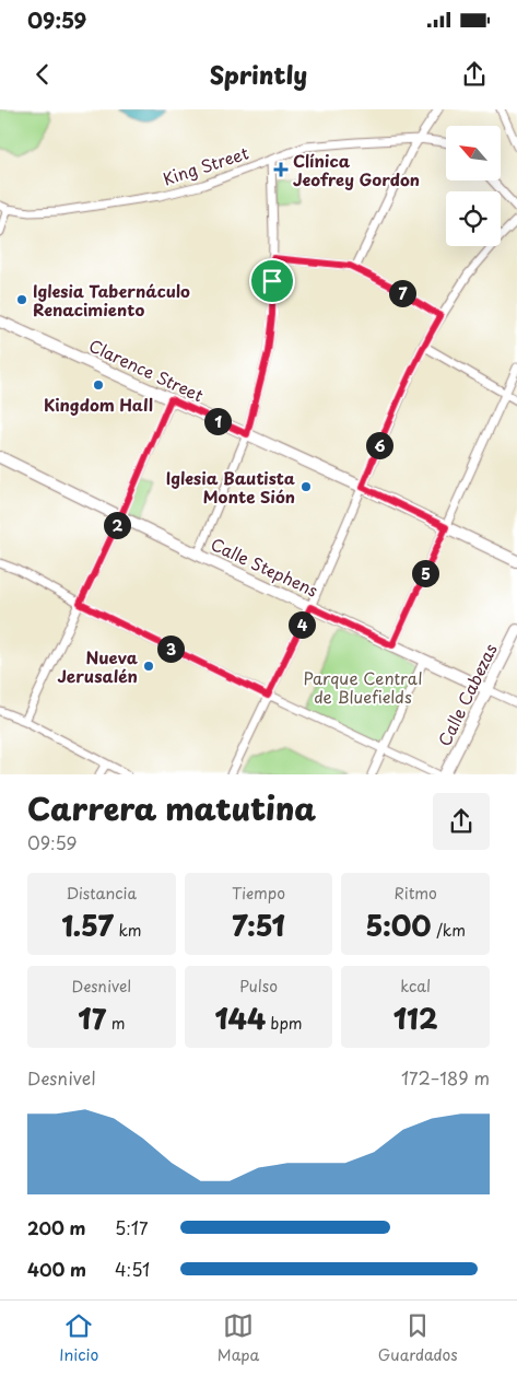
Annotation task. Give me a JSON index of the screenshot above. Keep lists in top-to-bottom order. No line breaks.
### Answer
{"streets":{"street":["King Street","Clarence Street","Calle Stephens","Calle Cabezas"]},"crossings":[["Calle Stephens","Calle Cabezas"]],"parks":["Parque Central de Bluefields"],"places":{"health":["Clínica Jeofrey Gordon"],"other":["Iglesia Tabernáculo Renacimiento","Kingdom Hall","Iglesia Bautista Monte Sión","Nueva Jerusalén"]},"north":"top left","page":{"status":"09:59","header":"Sprintly","pins":["7","1","6","2","5","4","3"],"heading":["Carrera matutina","09:59"],"stats":[["Distancia","1.57 km"],["Tiempo","7:51"],["Ritmo","5:00 /km"],["Desnivel","17 m"],["Pulso","144 bpm"],["kcal","112"]],"chart":["Desnivel","172–189 m"],"list":[{"name":"200 m","note":"5:17"},{"name":"400 m","note":"4:51"}],"tabs":["Inicio","Mapa","Guardados"]}}
